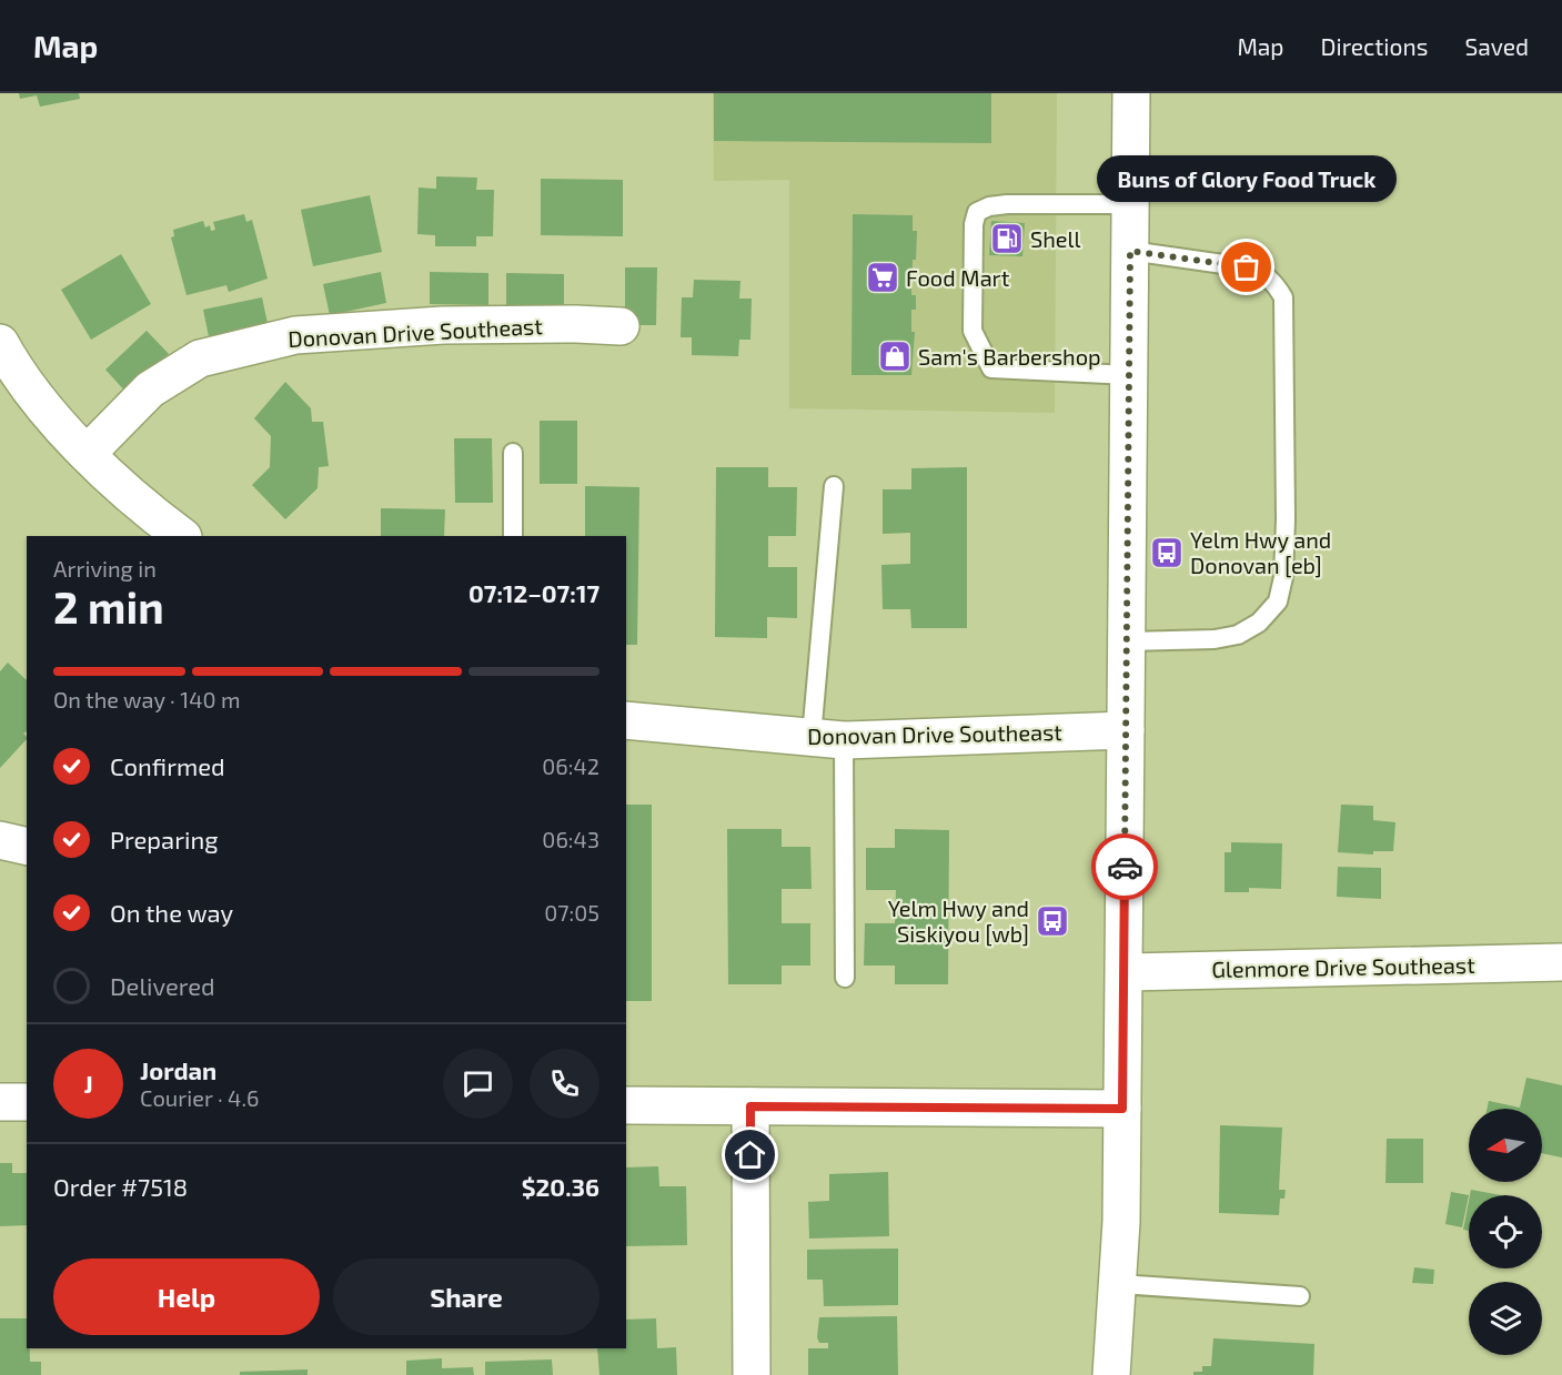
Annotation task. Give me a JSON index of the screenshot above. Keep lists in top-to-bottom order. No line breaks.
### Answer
{"streets":{"street":["Donovan Drive Southeast","Glenmore Drive Southeast"]},"places":{"fuel station":["Shell"],"other":["Buns of Glory Food Truck"],"supermarket":["Food Mart"],"shop":["Sam's Barbershop"],"bus stop":["Yelm Hwy and Donovan [eb]","Yelm Hwy and Siskiyou [wb]"]},"north":"left","page":{"header":"Map","nav":["Map","Directions","Saved"],"bubble":"Buns of Glory Food Truck","heading":["2 min","Arriving in","07:12–07:17"],"panel":["Jordan","Courier · 4.6","Order #7518","$20.36"],"bar":"On the way · 140 m","list":[["Confirmed","06:42"],["Preparing","06:43"],["On the way","07:05"],"Delivered"],"round":"J","buttons":["Help","Share"]}}
